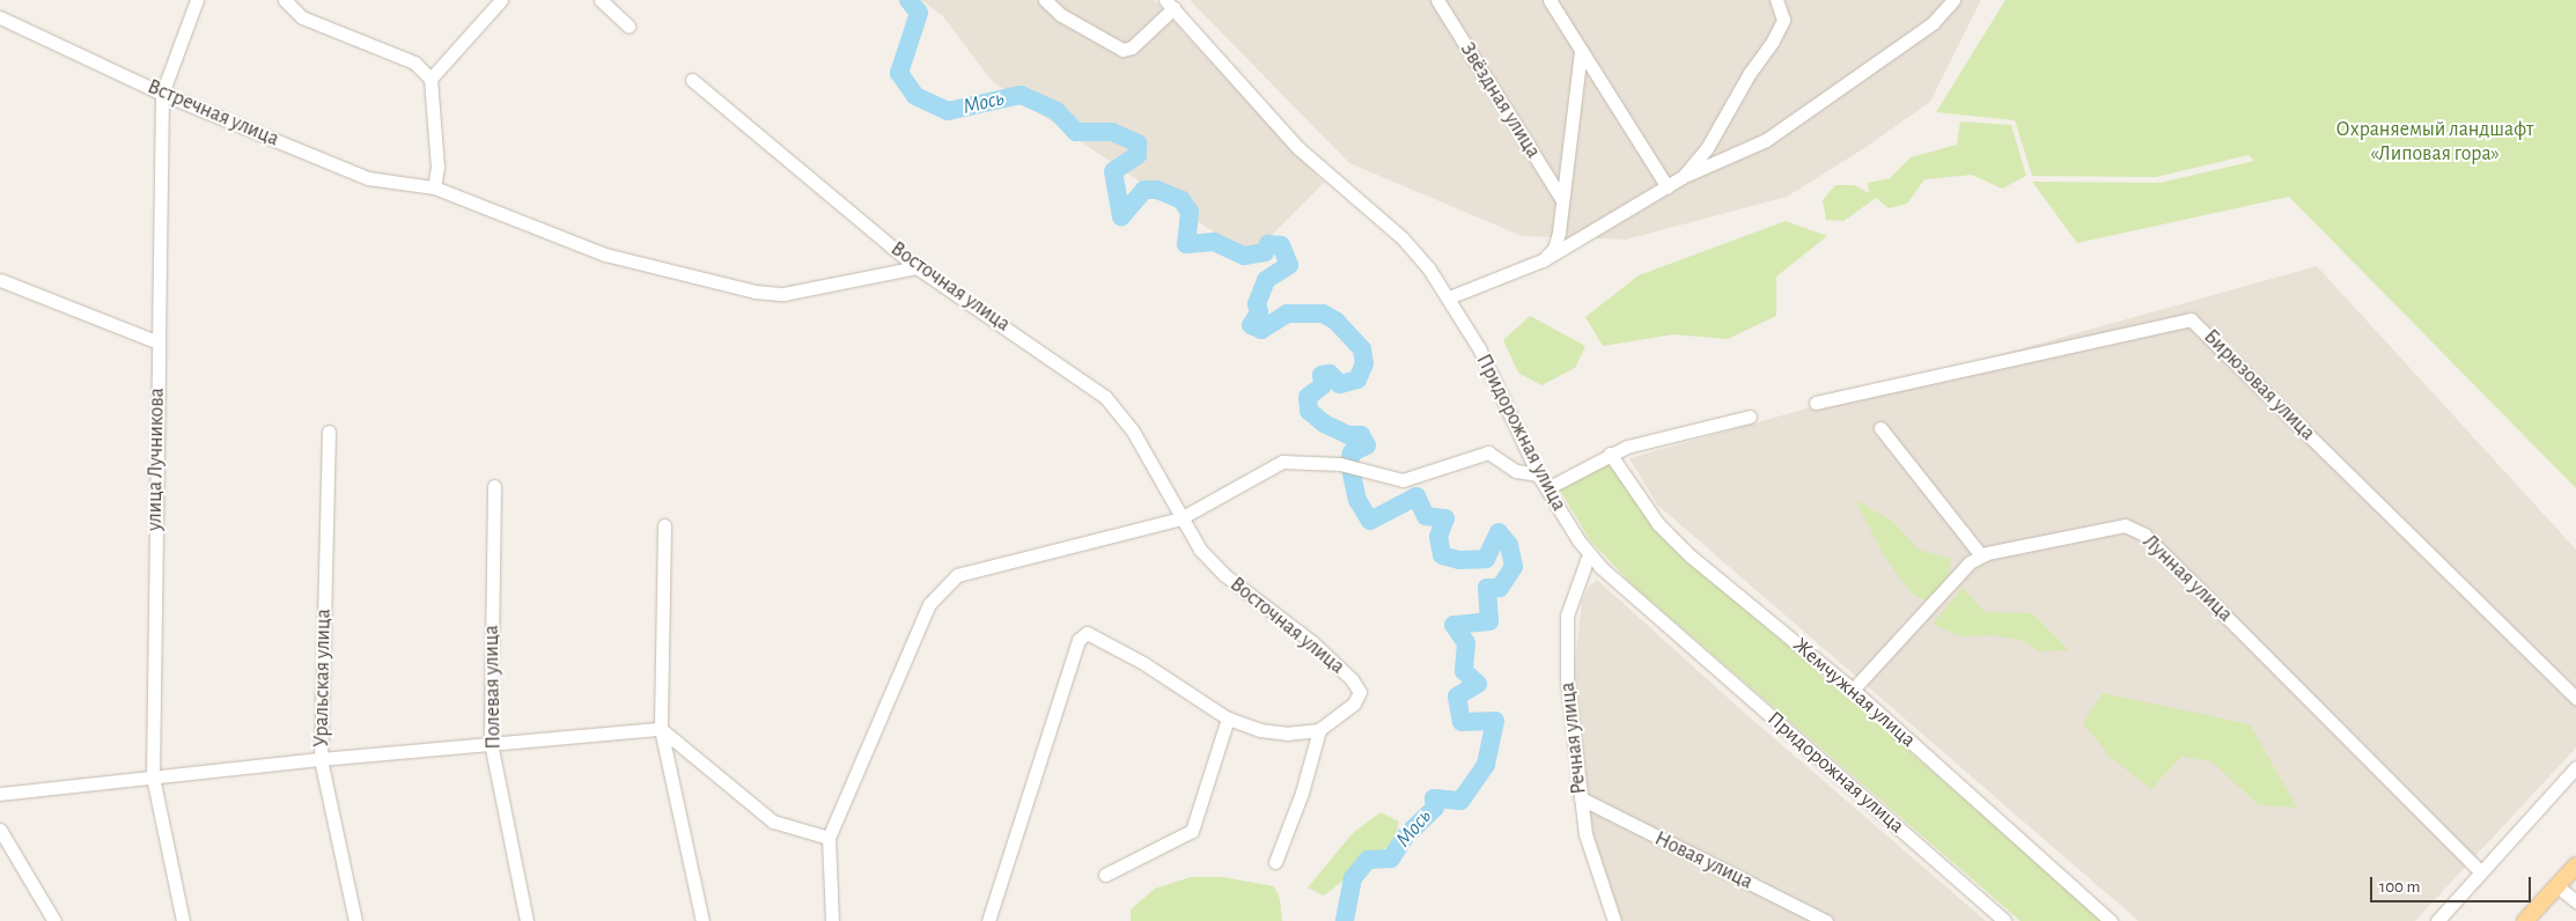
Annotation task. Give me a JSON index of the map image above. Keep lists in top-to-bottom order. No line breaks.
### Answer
{"streets":{"street":["Звёздная улица","Встречная улица","Восточная улица","Бирюзовая улица","Придорожная улица","улица Лучникова","Лунная улица","Уральская улица","Полевая улица","Жемчужная улица","Речная улица","Новая улица"]},"crossings":[["Встречная улица","Восточная улица"],["Встречная улица","улица Лучникова"],["Придорожная улица","Речная улица"],["Лунная улица","Жемчужная улица"],["Речная улица","Новая улица"]],"water":["Мось"],"parks":["Охраняемый ландшафт «Липовая гора»"],"scale_bar":"100 m"}
